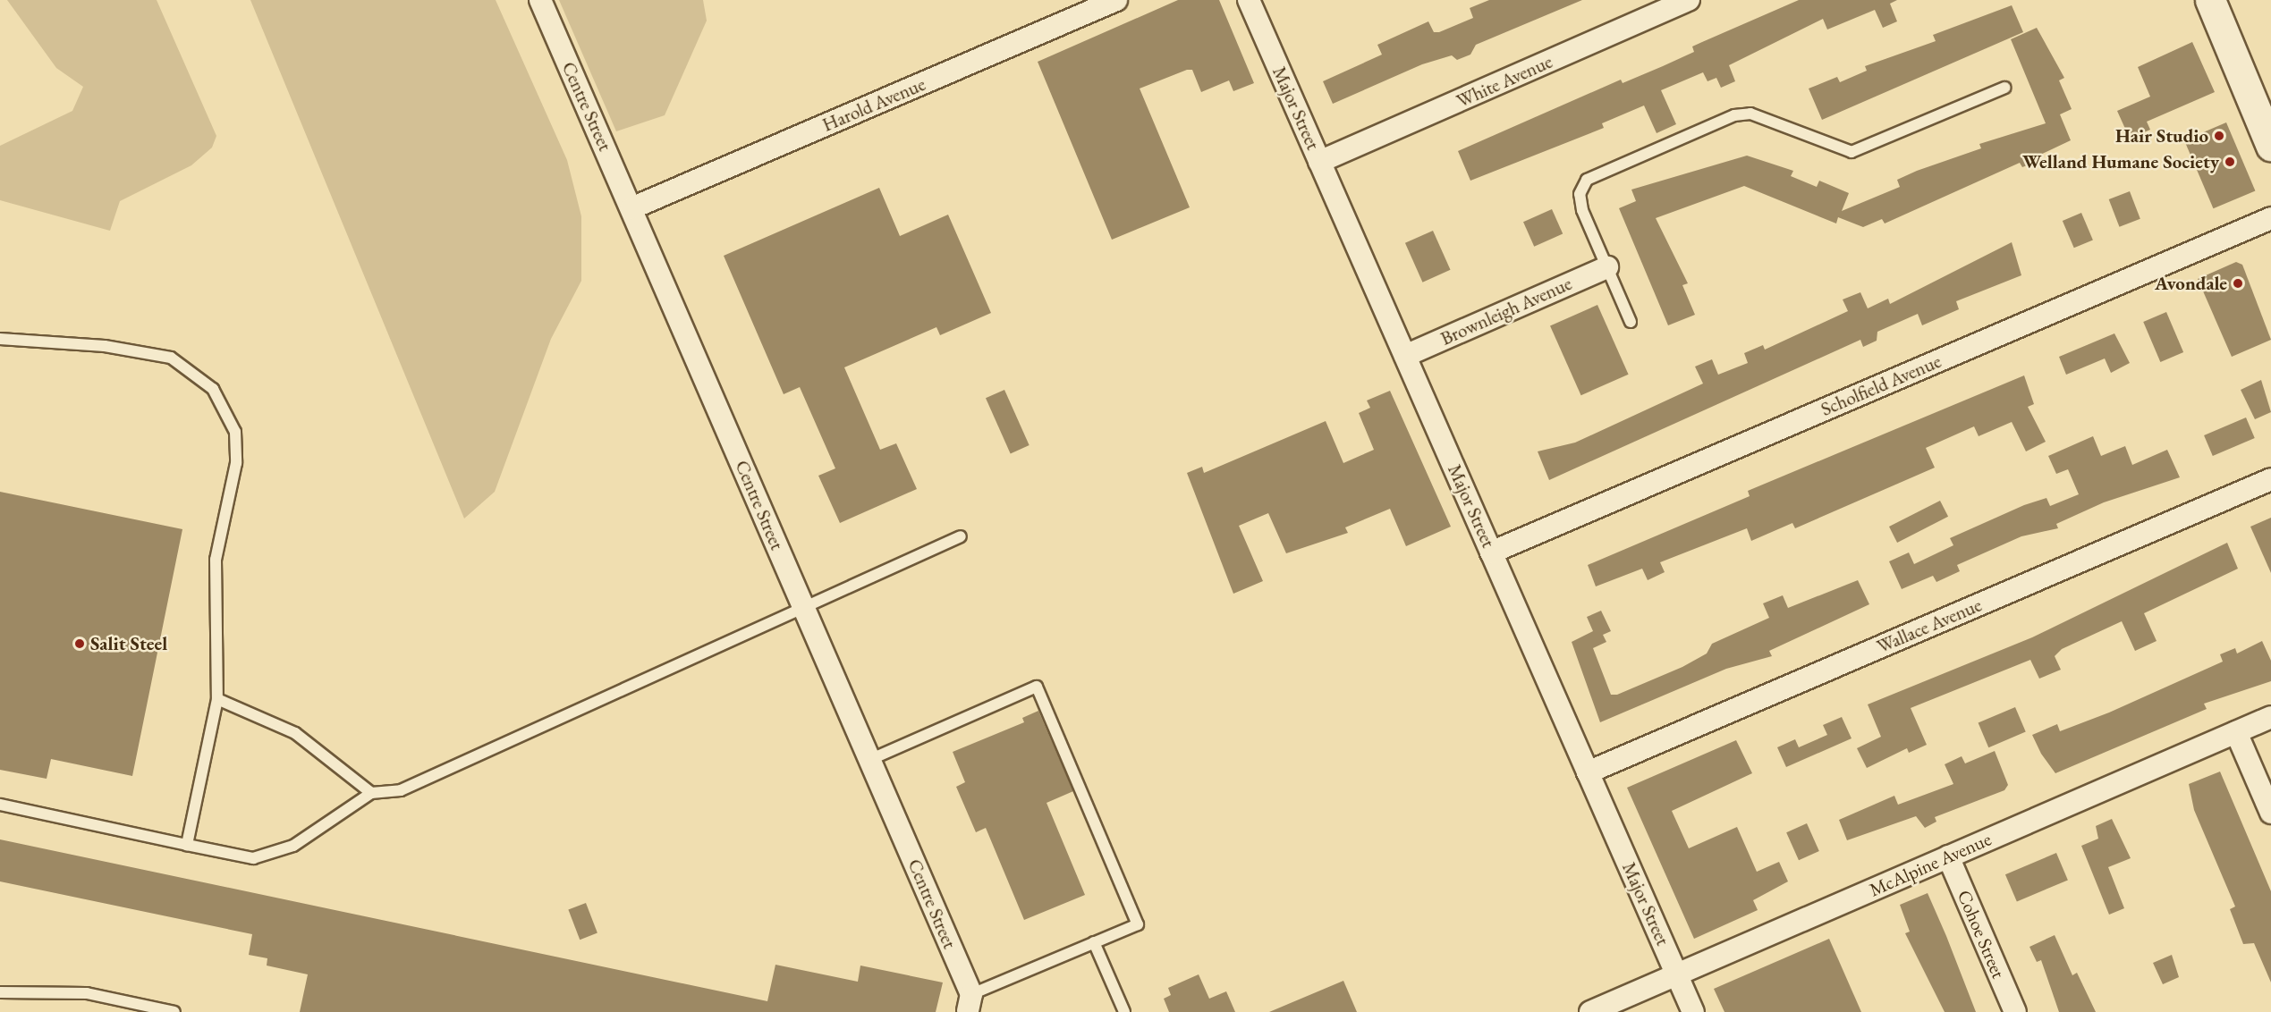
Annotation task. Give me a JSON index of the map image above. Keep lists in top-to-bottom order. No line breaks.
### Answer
{"streets":{"street":["White Avenue","Harold Avenue","Centre Street","Major Street","Brownleigh Avenue","Scholfield Avenue","Wallace Avenue","McAlpine Avenue","Cohoe Street"]},"crossings":[["White Avenue","Major Street"],["Harold Avenue","Centre Street"],["Major Street","Brownleigh Avenue"],["Major Street","Scholfield Avenue"],["Major Street","Wallace Avenue"],["Major Street","McAlpine Avenue"],["McAlpine Avenue","Cohoe Street"]],"places":["Hair Studio","Welland Humane Society","Avondale","Salit Steel"]}
